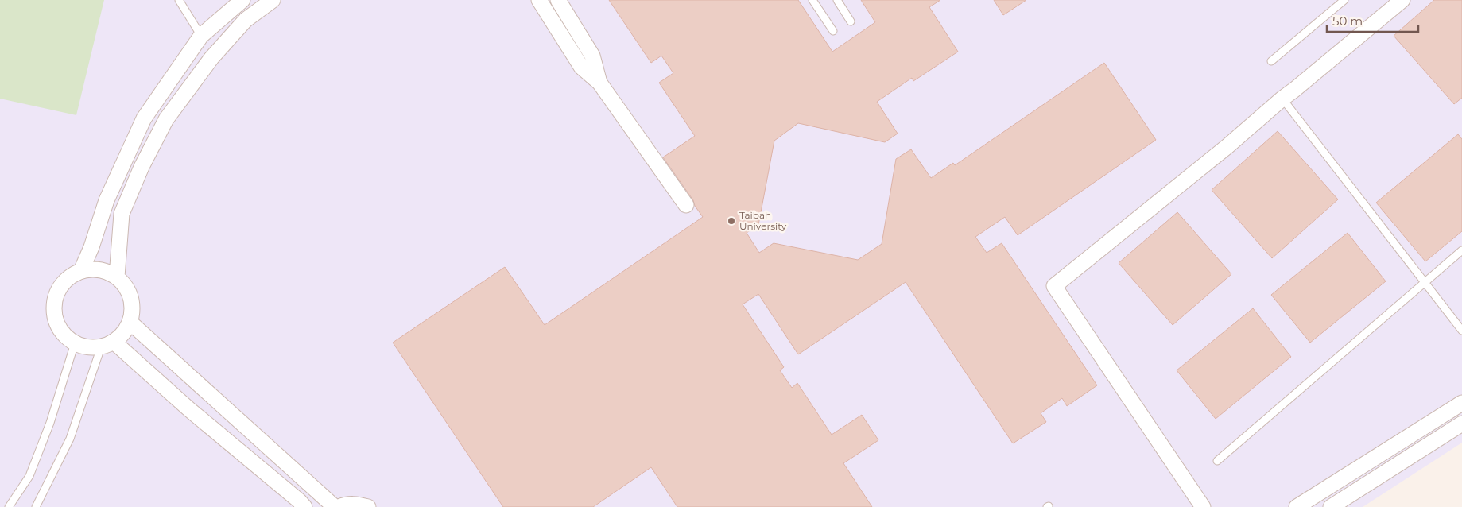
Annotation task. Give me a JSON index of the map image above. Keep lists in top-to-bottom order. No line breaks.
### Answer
{"places":["Taibah University"],"scale_bar":"50 m"}
